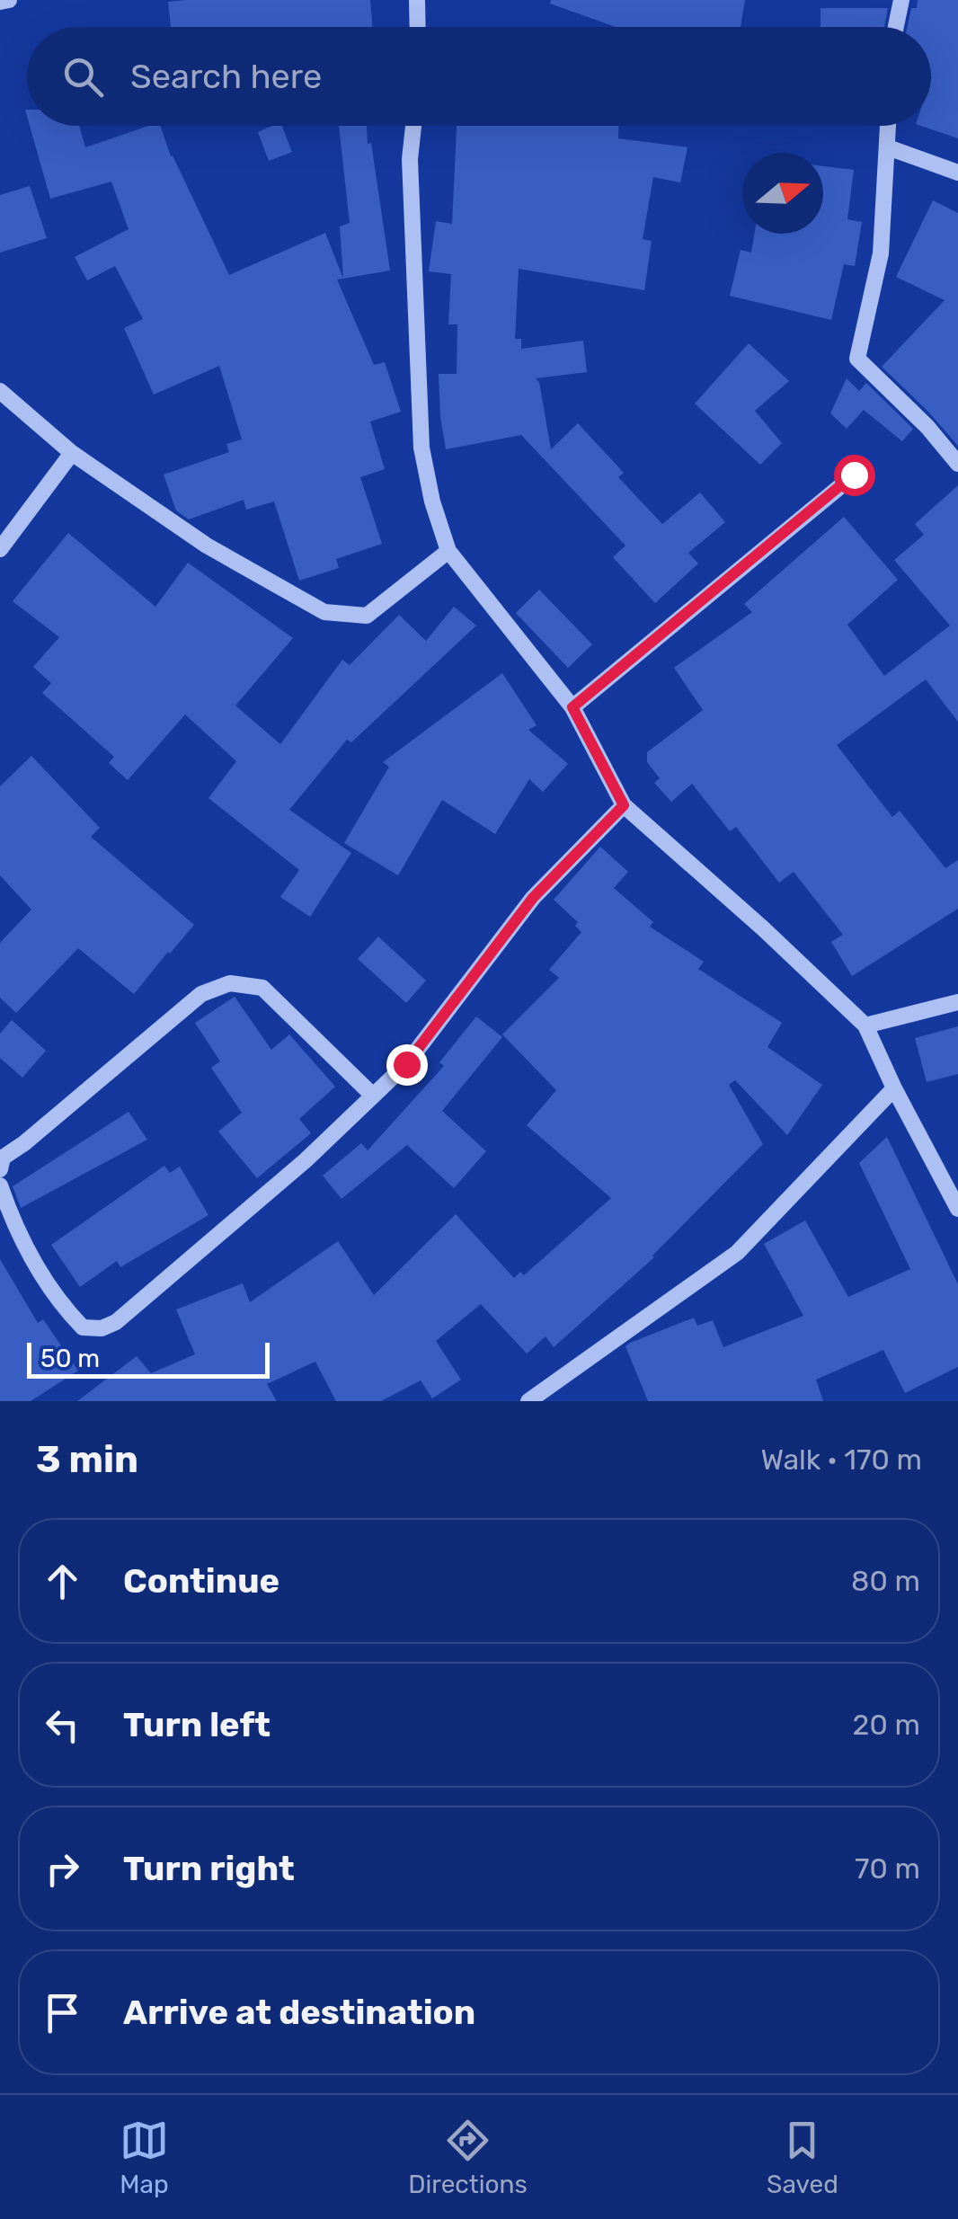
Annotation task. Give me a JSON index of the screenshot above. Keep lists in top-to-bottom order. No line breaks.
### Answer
{"scale_bar":"50 m","north":"right","page":{"search":"Search here","scale":"50 m","heading":["3 min","Walk · 170 m"],"list":[["Continue","80 m"],["Turn left","20 m"],["Turn right","70 m"],"Arrive at destination"],"nav":["Map","Directions","Saved"]}}
